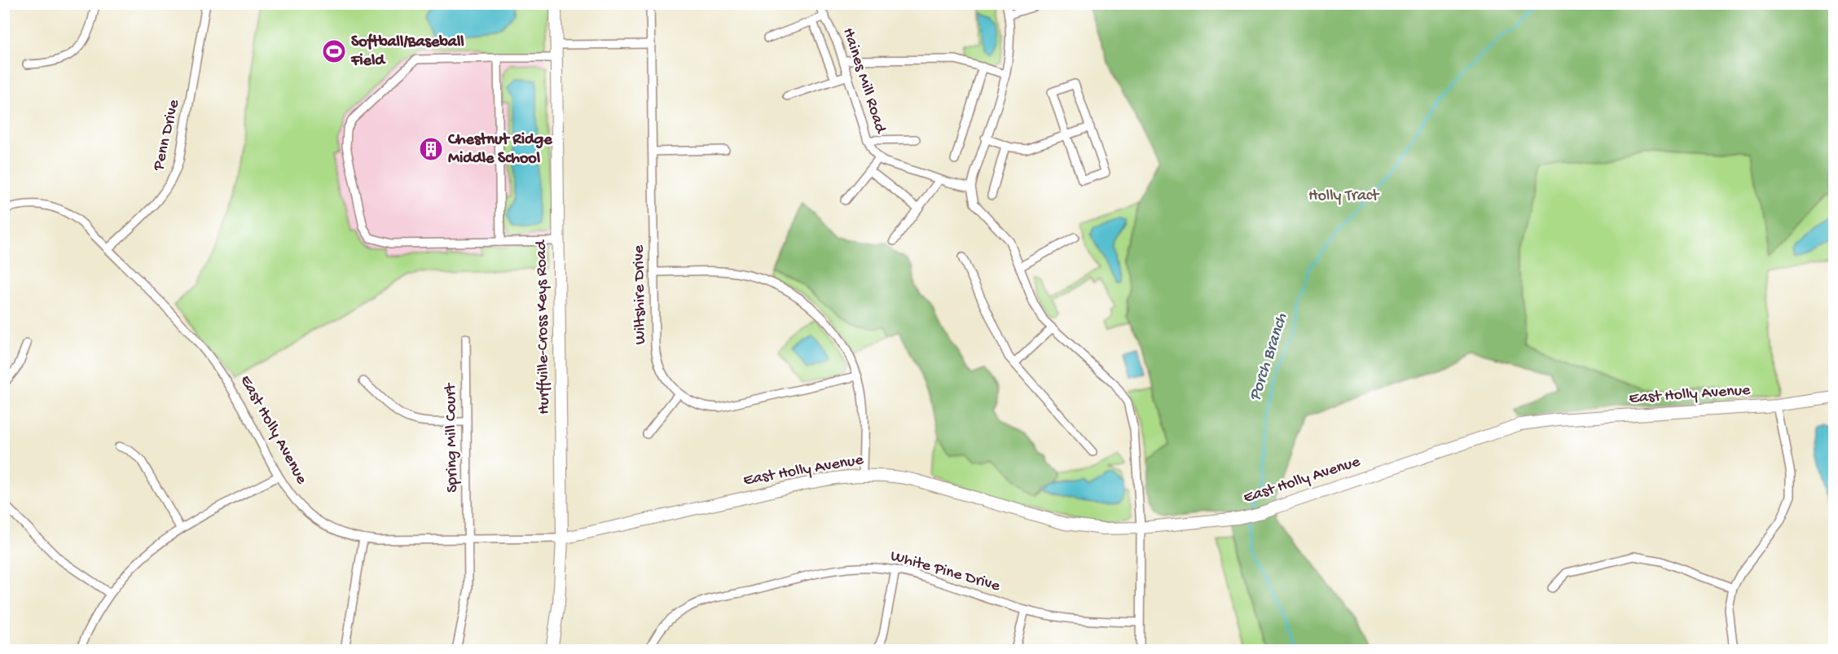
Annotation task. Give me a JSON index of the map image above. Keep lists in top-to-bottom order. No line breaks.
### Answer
{"streets":{"street":["Haines Mill Road","Penn Drive","Wiltshire Drive","Hurffville-Cross Keys Road","East Holly Avenue","Spring Mill Court","White Pine Drive"]},"crossings":[["Penn Drive","East Holly Avenue"],["Hurffville-Cross Keys Road","East Holly Avenue"],["East Holly Avenue","Spring Mill Court"]],"water":["Porch Branch"],"parks":["Holly Tract"],"places":{"sports":["Softball/Baseball Field"],"building":["Chestnut Ridge Middle School"]}}
